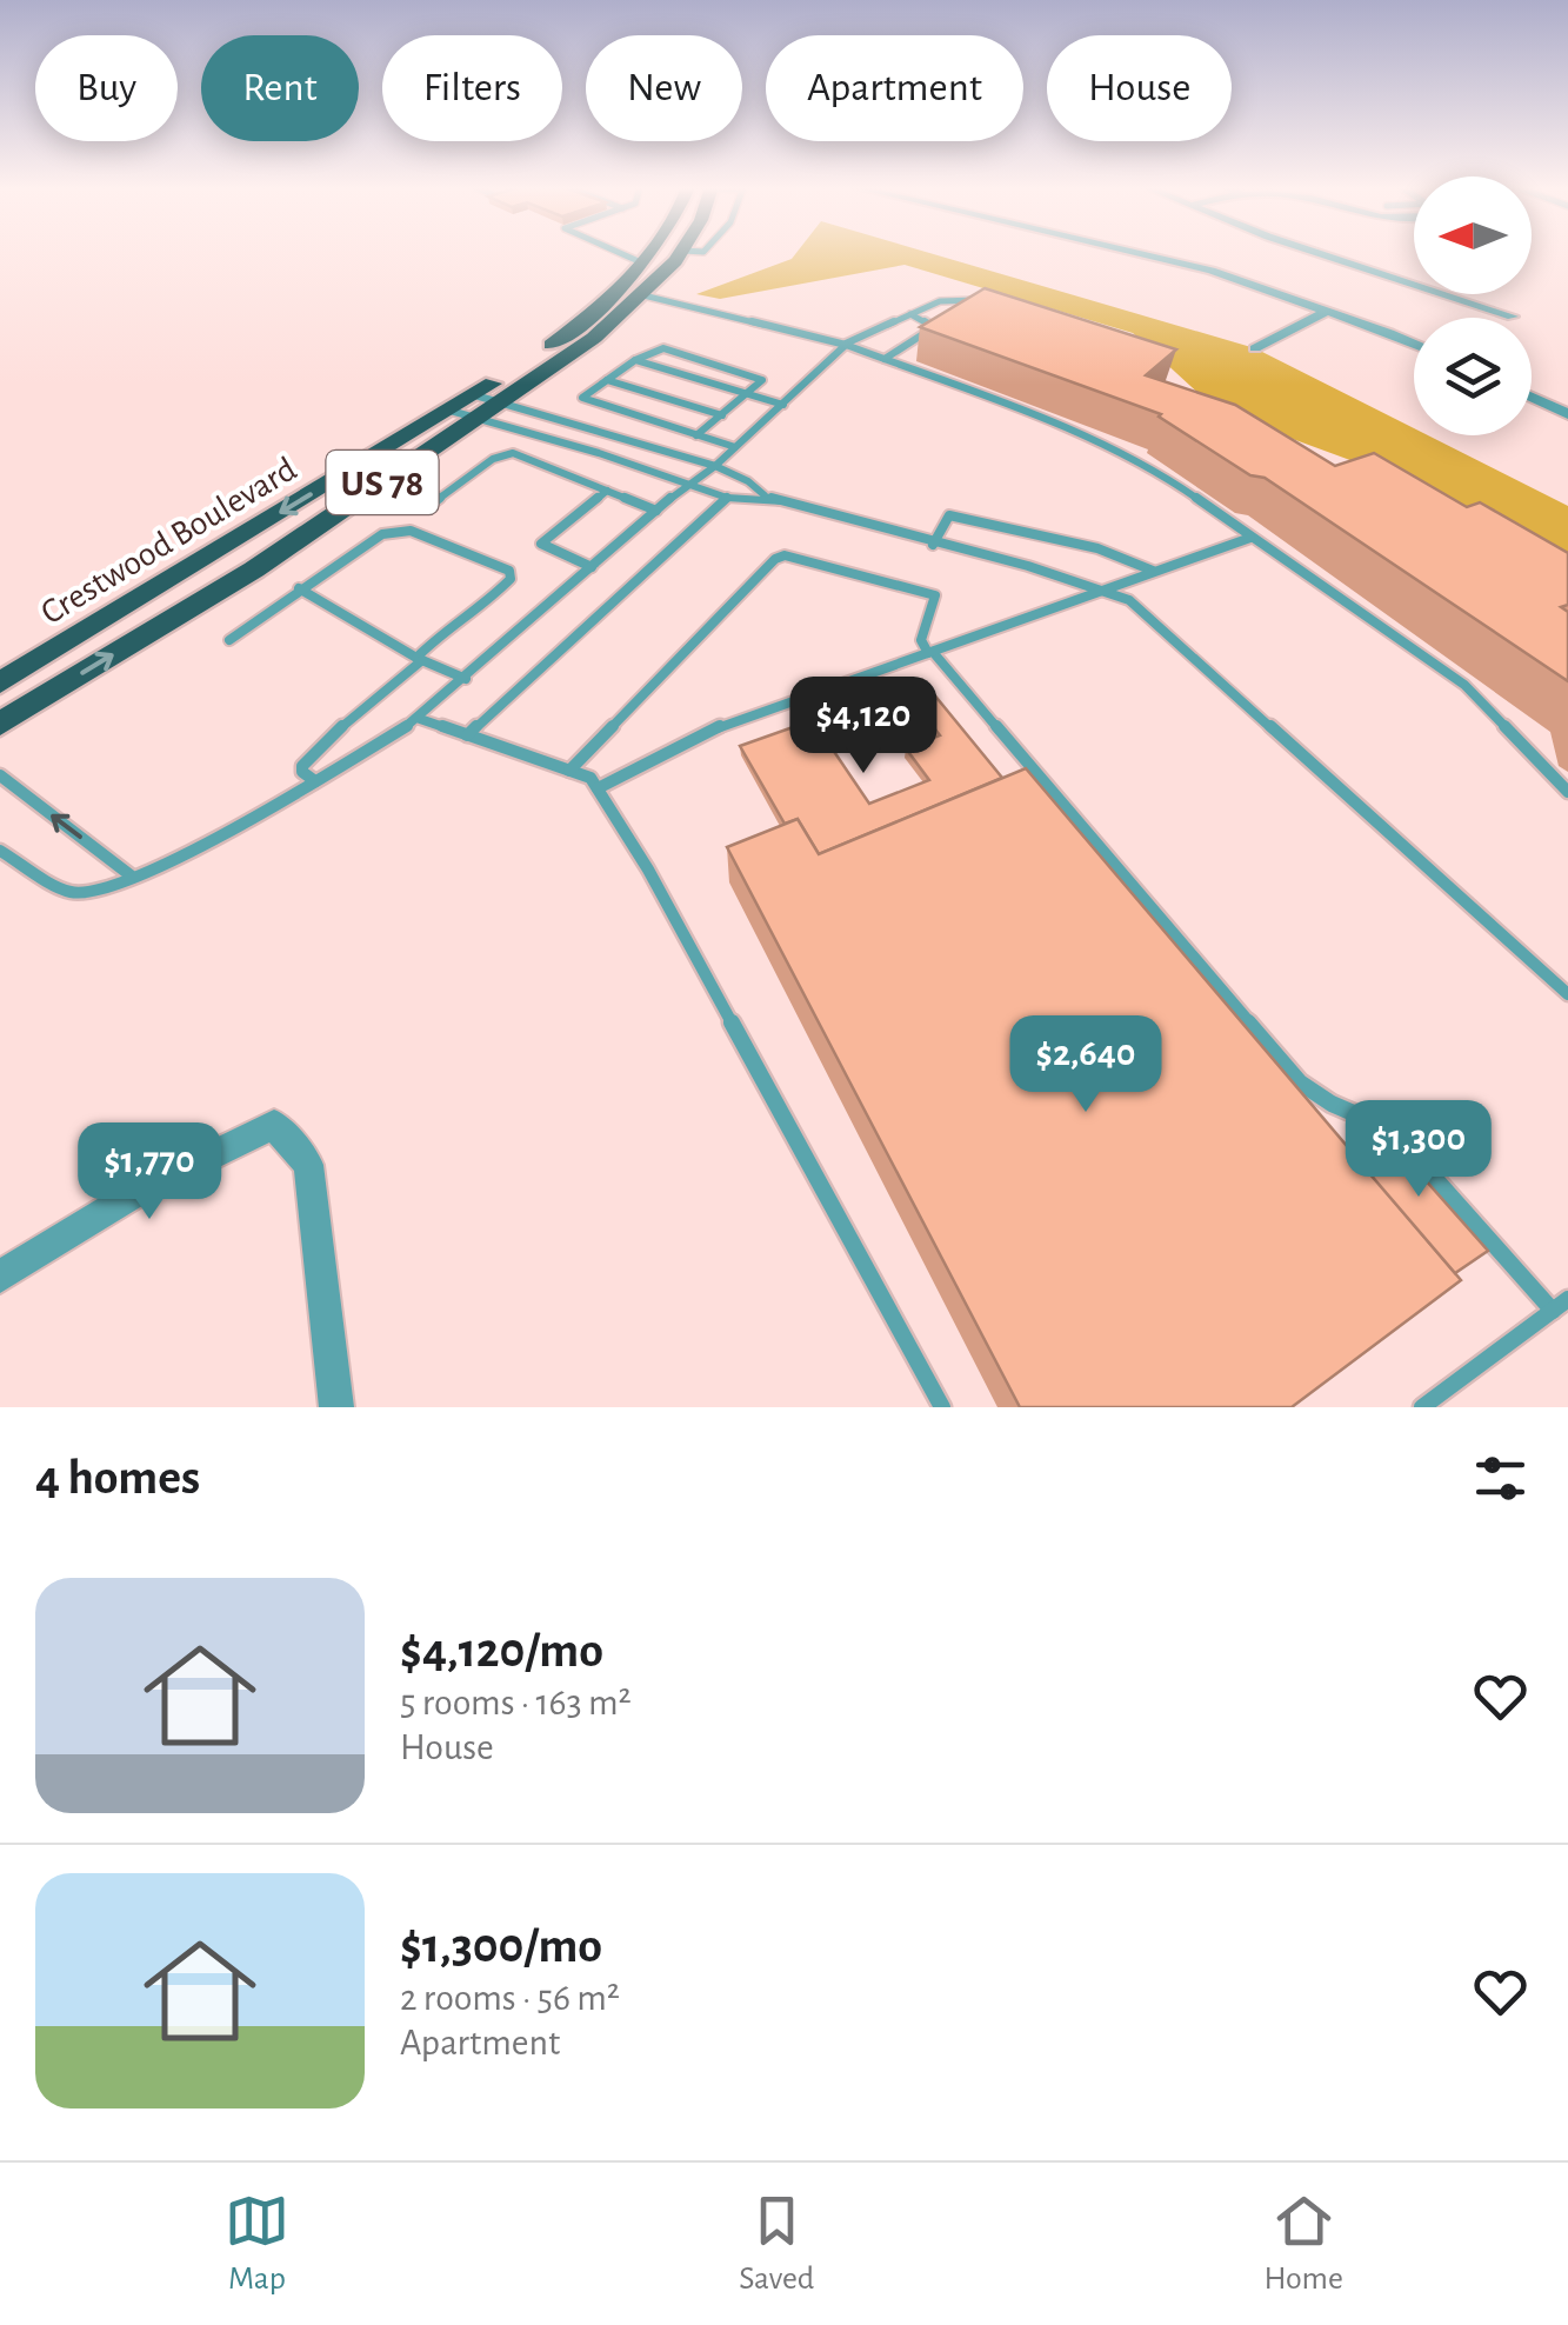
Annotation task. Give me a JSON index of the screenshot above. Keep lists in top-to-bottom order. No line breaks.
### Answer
{"streets":{"main road":["US 78","Crestwood Boulevard"]},"north":"left","page":{"chip":["Buy","Rent","Filters","New","Apartment","House"],"price":["$4,120","$2,640","$1,300","$1,770"],"heading":"4 homes","list":[{"name":"$4,120/mo","note":"5 rooms · 163 m² · House"},{"name":"$1,300/mo","note":"2 rooms · 56 m² · Apartment"}],"tabs":["Map","Saved","Home"]}}
